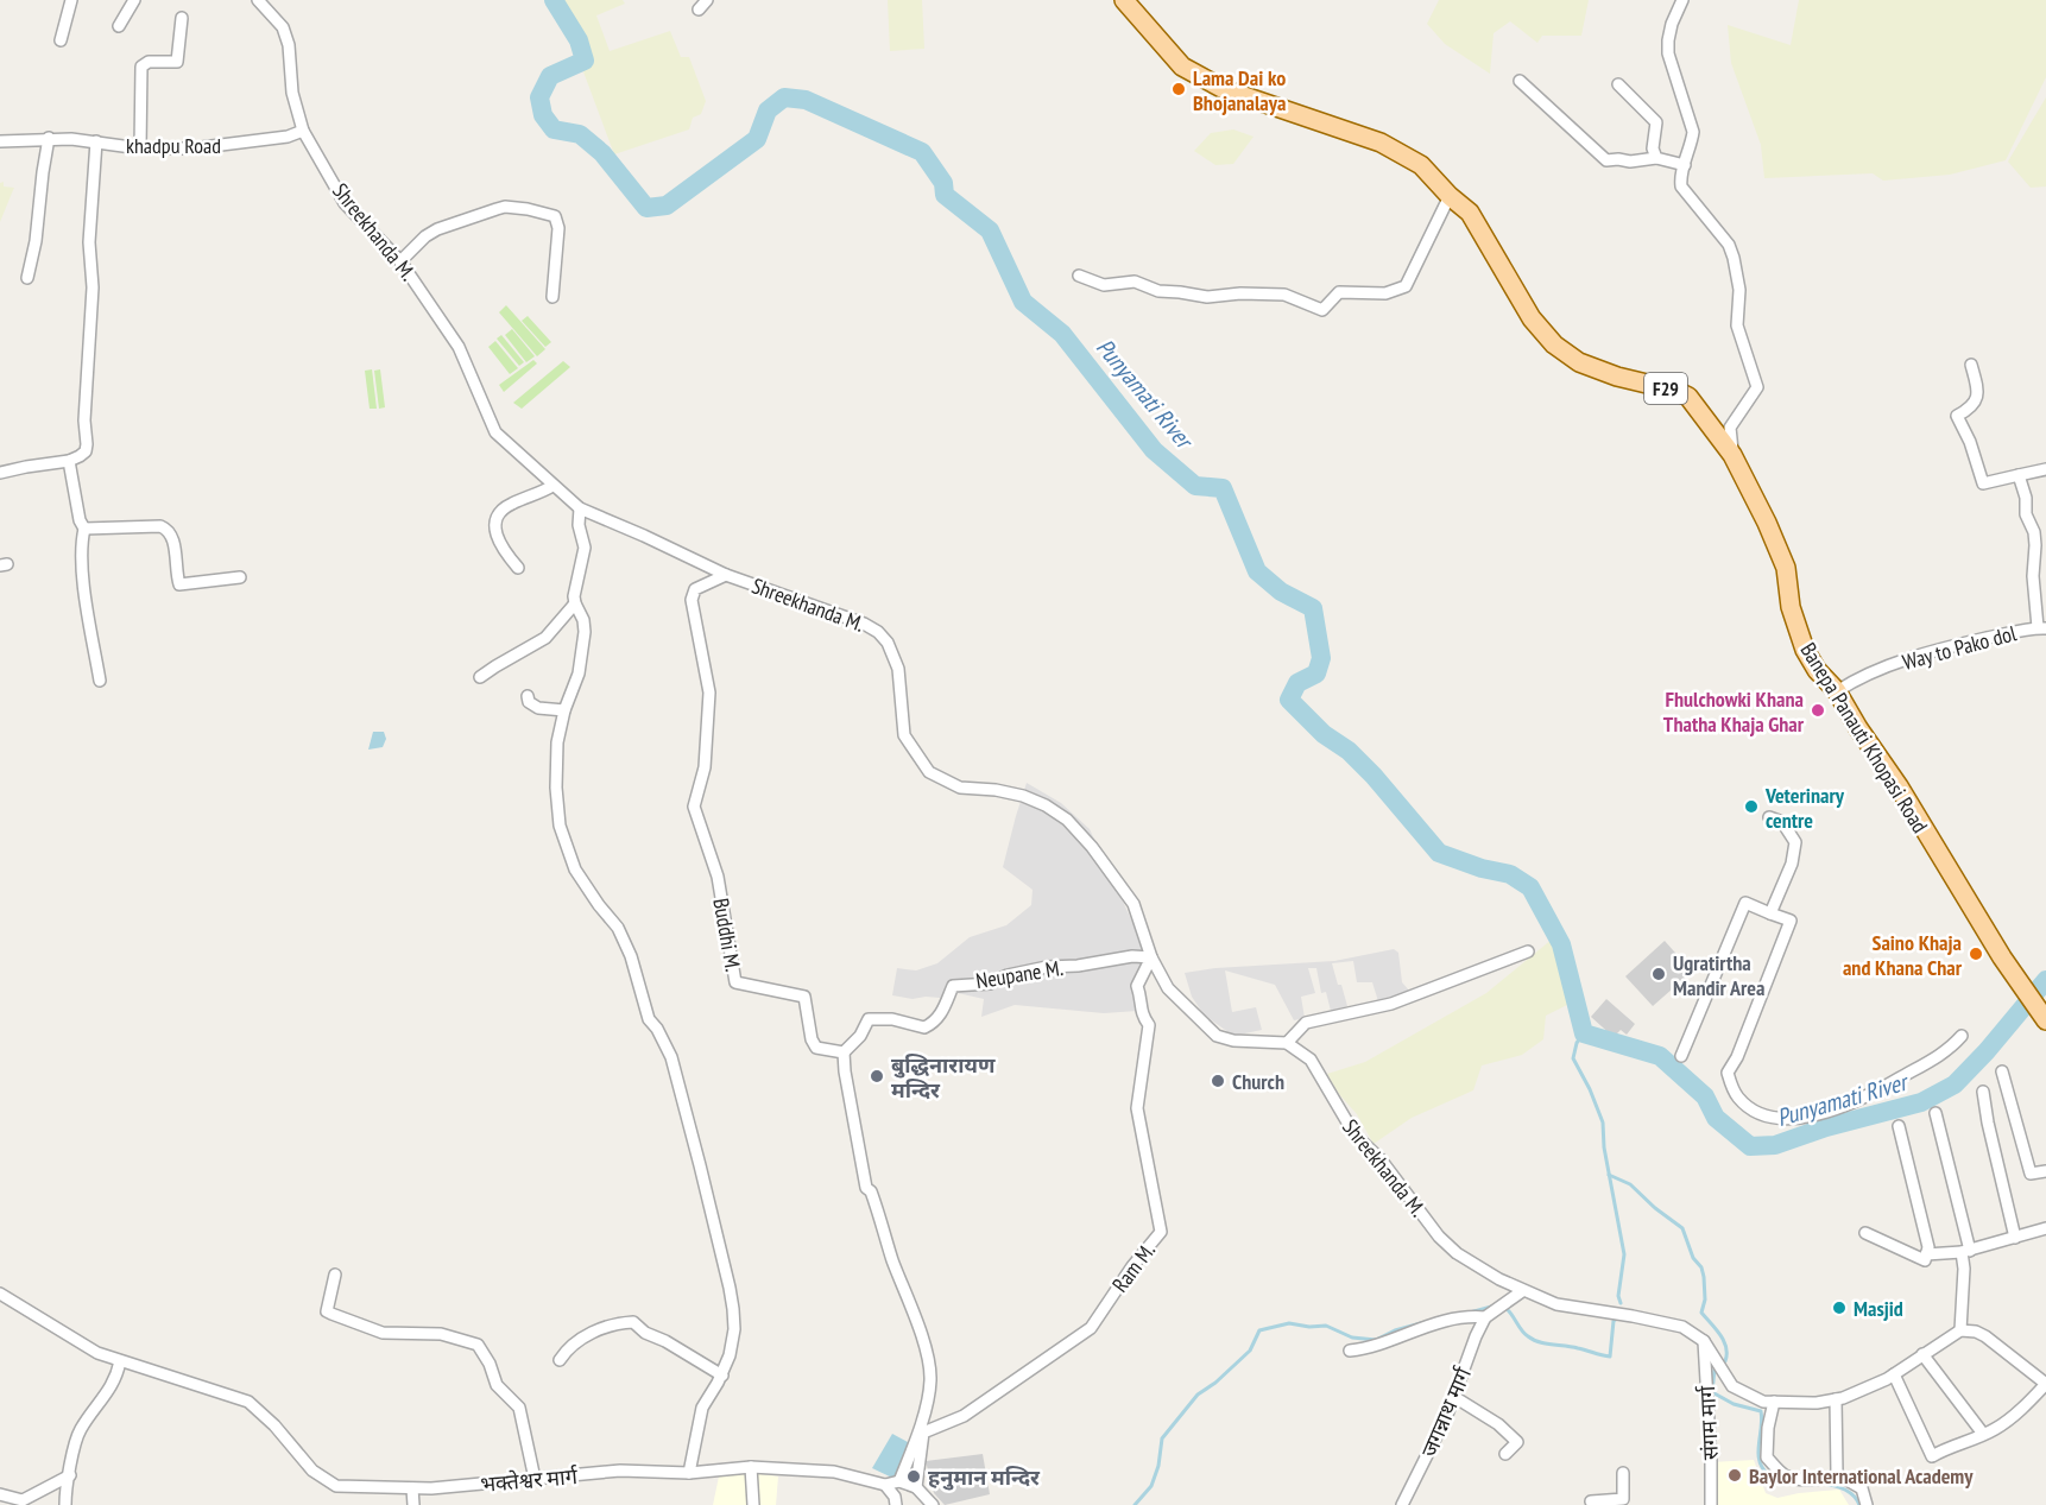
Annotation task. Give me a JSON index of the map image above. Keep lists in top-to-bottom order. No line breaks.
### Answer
{"streets":{"main road":["F29","Banepa Panauti Khopasi Road"],"street":["khadpu Road","Shreekhanda M.","Way to Pako dol","Buddhi M.","Neupane M.","Ram M.","जगन्नाथ मार्ग","संगम मार्ग","भक्तेश्वर मार्ग"]},"crossings":[["khadpu Road","Shreekhanda M."],["Shreekhanda M.","Buddhi M."],["Shreekhanda M.","Neupane M."],["Shreekhanda M.","Ram M."],["Shreekhanda M.","संगम मार्ग"],["Way to Pako dol","Banepa Panauti Khopasi Road"],["Buddhi M.","Neupane M."],["Neupane M.","Ram M."]],"water":["Punyamati River"],"places":["Lama Dai ko Bhojanalaya","Fhulchowki Khana Thatha Khaja Ghar","Veterinary centre","Saino Khaja and Khana Char","Ugratirtha Mandir Area","बुद्धिनारायण मन्दिर","Church","Masjid","Baylor International Academy","हनुमान मन्दिर"]}
